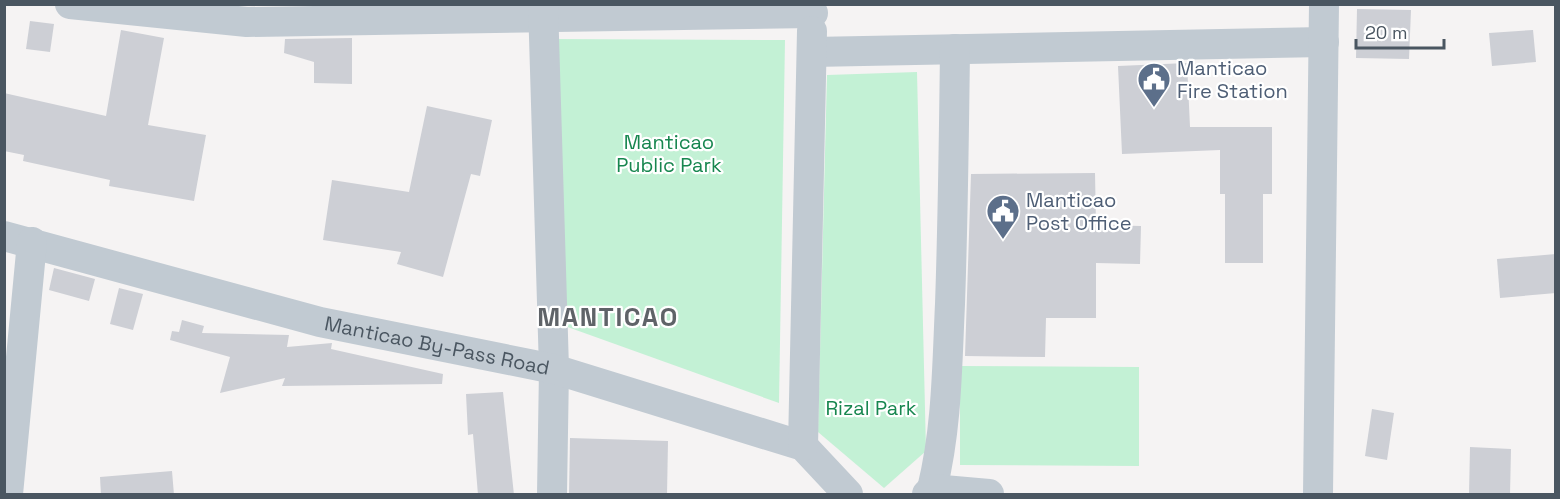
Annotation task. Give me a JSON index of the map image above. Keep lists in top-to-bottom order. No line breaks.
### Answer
{"streets":{"street":["Manticao By-Pass Road"]},"districts":["MANTICAO"],"parks":["Manticao Public Park","Rizal Park"],"places":{"public building":["Manticao Fire Station","Manticao Post Office"]},"scale_bar":"20 m"}
